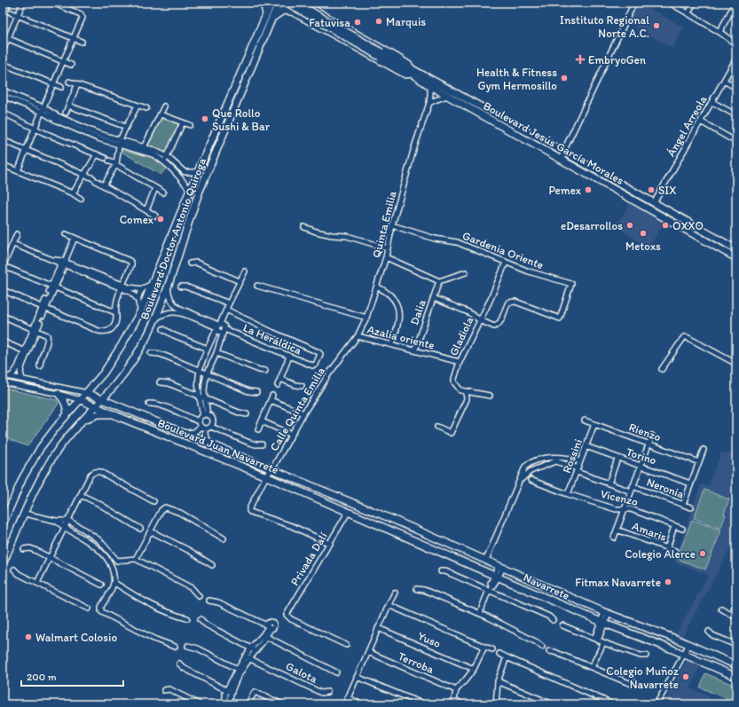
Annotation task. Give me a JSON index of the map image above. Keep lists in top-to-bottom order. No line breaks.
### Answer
{"streets":{"main road":["Boulevard Jesús García Morales","Boulevard Doctor Antonio Quiroga","Boulevard Juan Navarrete","Navarrete"],"street":["Ángel Arreola","Quinta Emilia","Gardenia Oriente","Dalia","Gladiola","Azalia oriente","La Heráldica","Calle Quinta Emilia","Rienzo","Rossini","Torino","Neronia","Vicenzo","Amaris","Privada Dalí","Yuso","Terroba","Galota"]},"crossings":[["Ángel Arreola","Boulevard Jesús García Morales"],["Boulevard Jesús García Morales","Quinta Emilia"],["Quinta Emilia","Gardenia Oriente"],["Quinta Emilia","Azalia oriente"],["Quinta Emilia","Calle Quinta Emilia"],["Boulevard Doctor Antonio Quiroga","Boulevard Juan Navarrete"],["Gardenia Oriente","Gladiola"],["Dalia","Azalia oriente"],["Gladiola","Azalia oriente"],["Calle Quinta Emilia","Boulevard Juan Navarrete"],["Calle Quinta Emilia","Privada Dalí"],["Rienzo","Rossini"],["Boulevard Juan Navarrete","Privada Dalí"],["Boulevard Juan Navarrete","Navarrete"],["Rossini","Torino"],["Rossini","Neronia"],["Rossini","Vicenzo"],["Privada Dalí","Navarrete"]],"places":{"other":["Marquis","Fatuvisa","Instituto Regional Norte A.C.","Health & Fitness Gym Hermosillo","Que Rollo Sushi & Bar","Pemex","SIX","Comex","eDesarrollos","OXXO","Metoxs","Colegio Alerce","Fitmax Navarrete","Walmart Colosio","Colegio Muñoz Navarrete"],"health":["EmbryoGen"]},"scale_bar":"200 m"}
